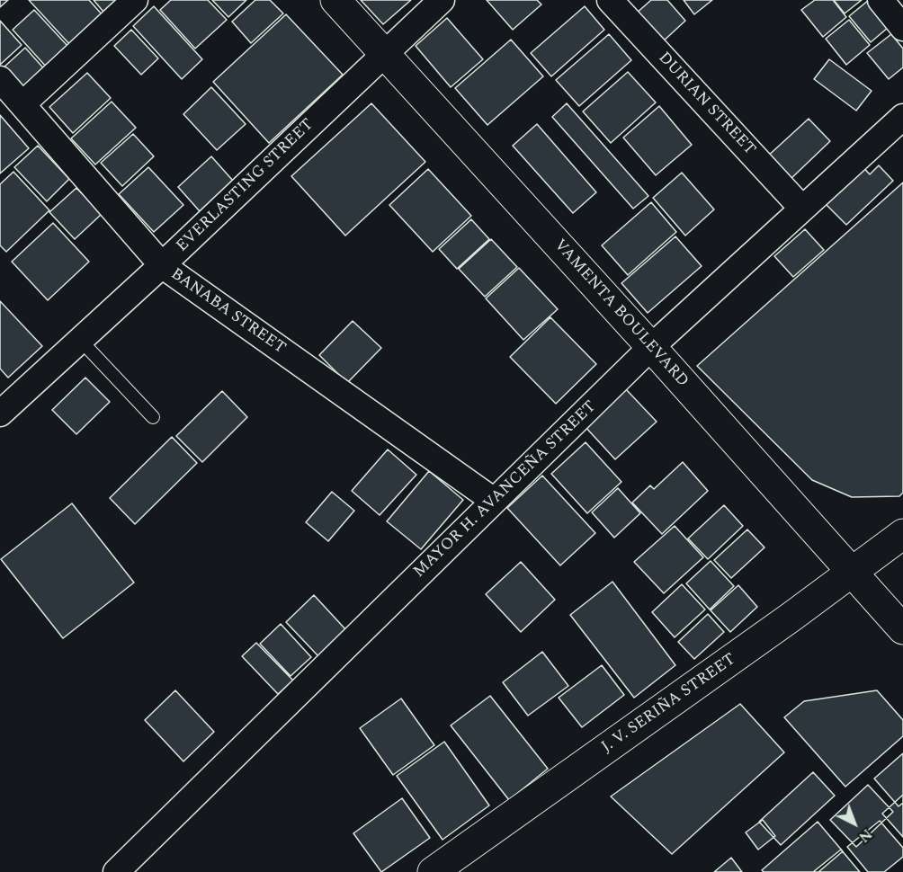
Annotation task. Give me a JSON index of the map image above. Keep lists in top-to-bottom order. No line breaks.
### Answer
{"streets":{"main road":["VAMENTA BOULEVARD","J. V. SERIÑA STREET"],"street":["DURIAN STREET","EVERLASTING STREET","BANABA STREET","MAYOR H. AVANCEÑA STREET"]},"crossings":[["DURIAN STREET","MAYOR H. AVANCEÑA STREET"],["EVERLASTING STREET","BANABA STREET"],["EVERLASTING STREET","VAMENTA BOULEVARD"],["BANABA STREET","MAYOR H. AVANCEÑA STREET"],["VAMENTA BOULEVARD","MAYOR H. AVANCEÑA STREET"],["VAMENTA BOULEVARD","J. V. SERIÑA STREET"]],"north":"bottom right"}
